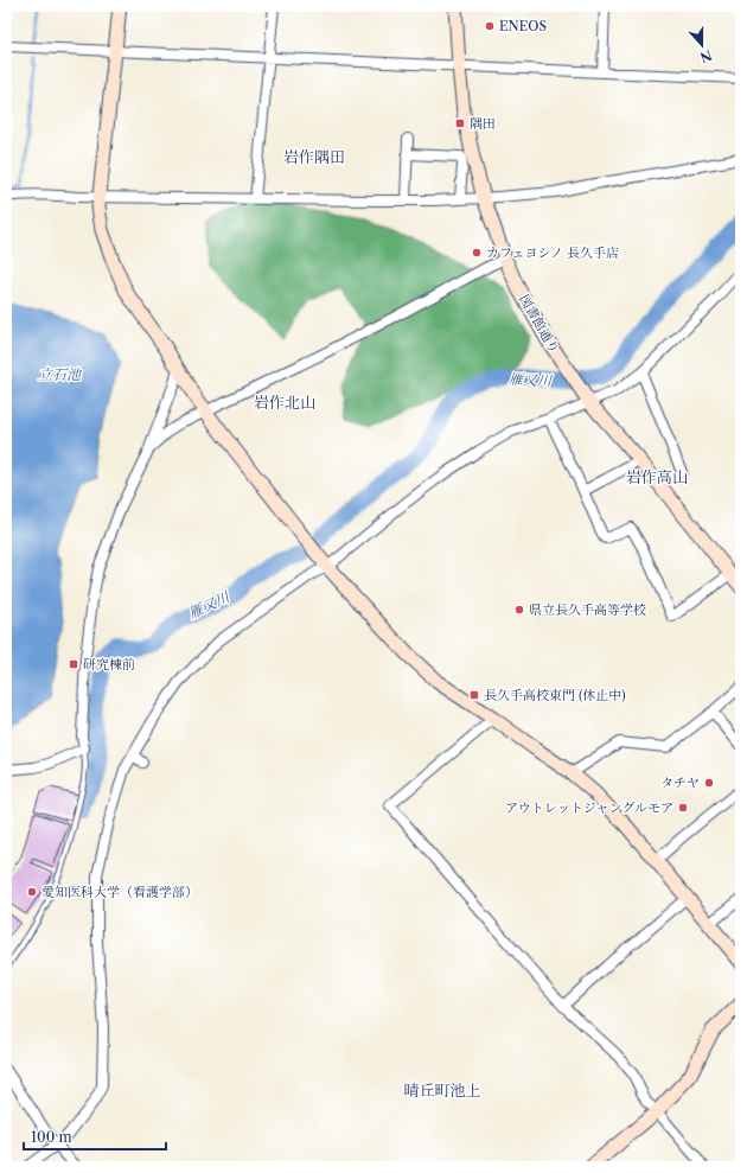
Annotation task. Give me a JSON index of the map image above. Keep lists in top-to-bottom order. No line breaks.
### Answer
{"streets":{"street":["図書館通り"]},"districts":["岩作隅田","岩作北山","岩作高山","晴丘町池上"],"water":["立石池","雁又川"],"places":{"other":["ENEOS","カフェヨシノ 長久手店","県立長久手高等学校","タチヤ","アウトレットジャングルモア","愛知医科大学（看護学部）"],"transit":["隅田","研究棟前","長久手高校東門 (休止中)"]},"scale_bar":"100 m","north":"bottom"}
